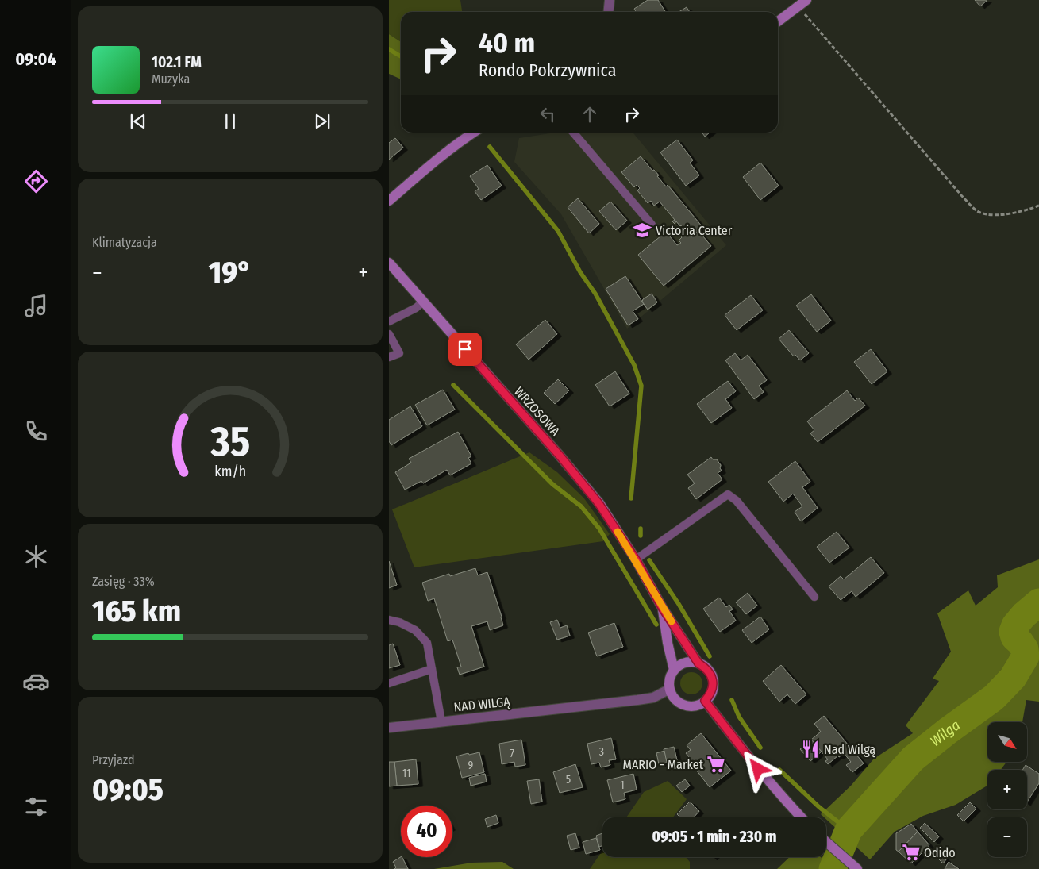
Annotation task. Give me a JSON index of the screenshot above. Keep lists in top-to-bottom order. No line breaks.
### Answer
{"streets":{"street":["WRZOSOWA","NAD WILGĄ"]},"crossings":[["WRZOSOWA","NAD WILGĄ"]],"water":["Wilga"],"places":{"school or university":["Victoria Center"],"restaurant":["Nad Wilgą"],"supermarket":["MARIO - Market","Odido"]},"house_numbers":["3","7","9","11","5","1"],"north":"bottom right","page":{"tabs":"09:04","turn":["40 m","Rondo Pokrzywnica"],"song":["102.1 FM","Muzyka"],"tile":["Klimatyzacja",["Zasięg · 33%","165 km"],["Przyjazd","09:05"]],"heat":["−","19°","+"],"map_buttons":["+","−"],"limit":"40","trip":"09:05 · 1 min · 230 m","gauge":["35","km/h"]}}
